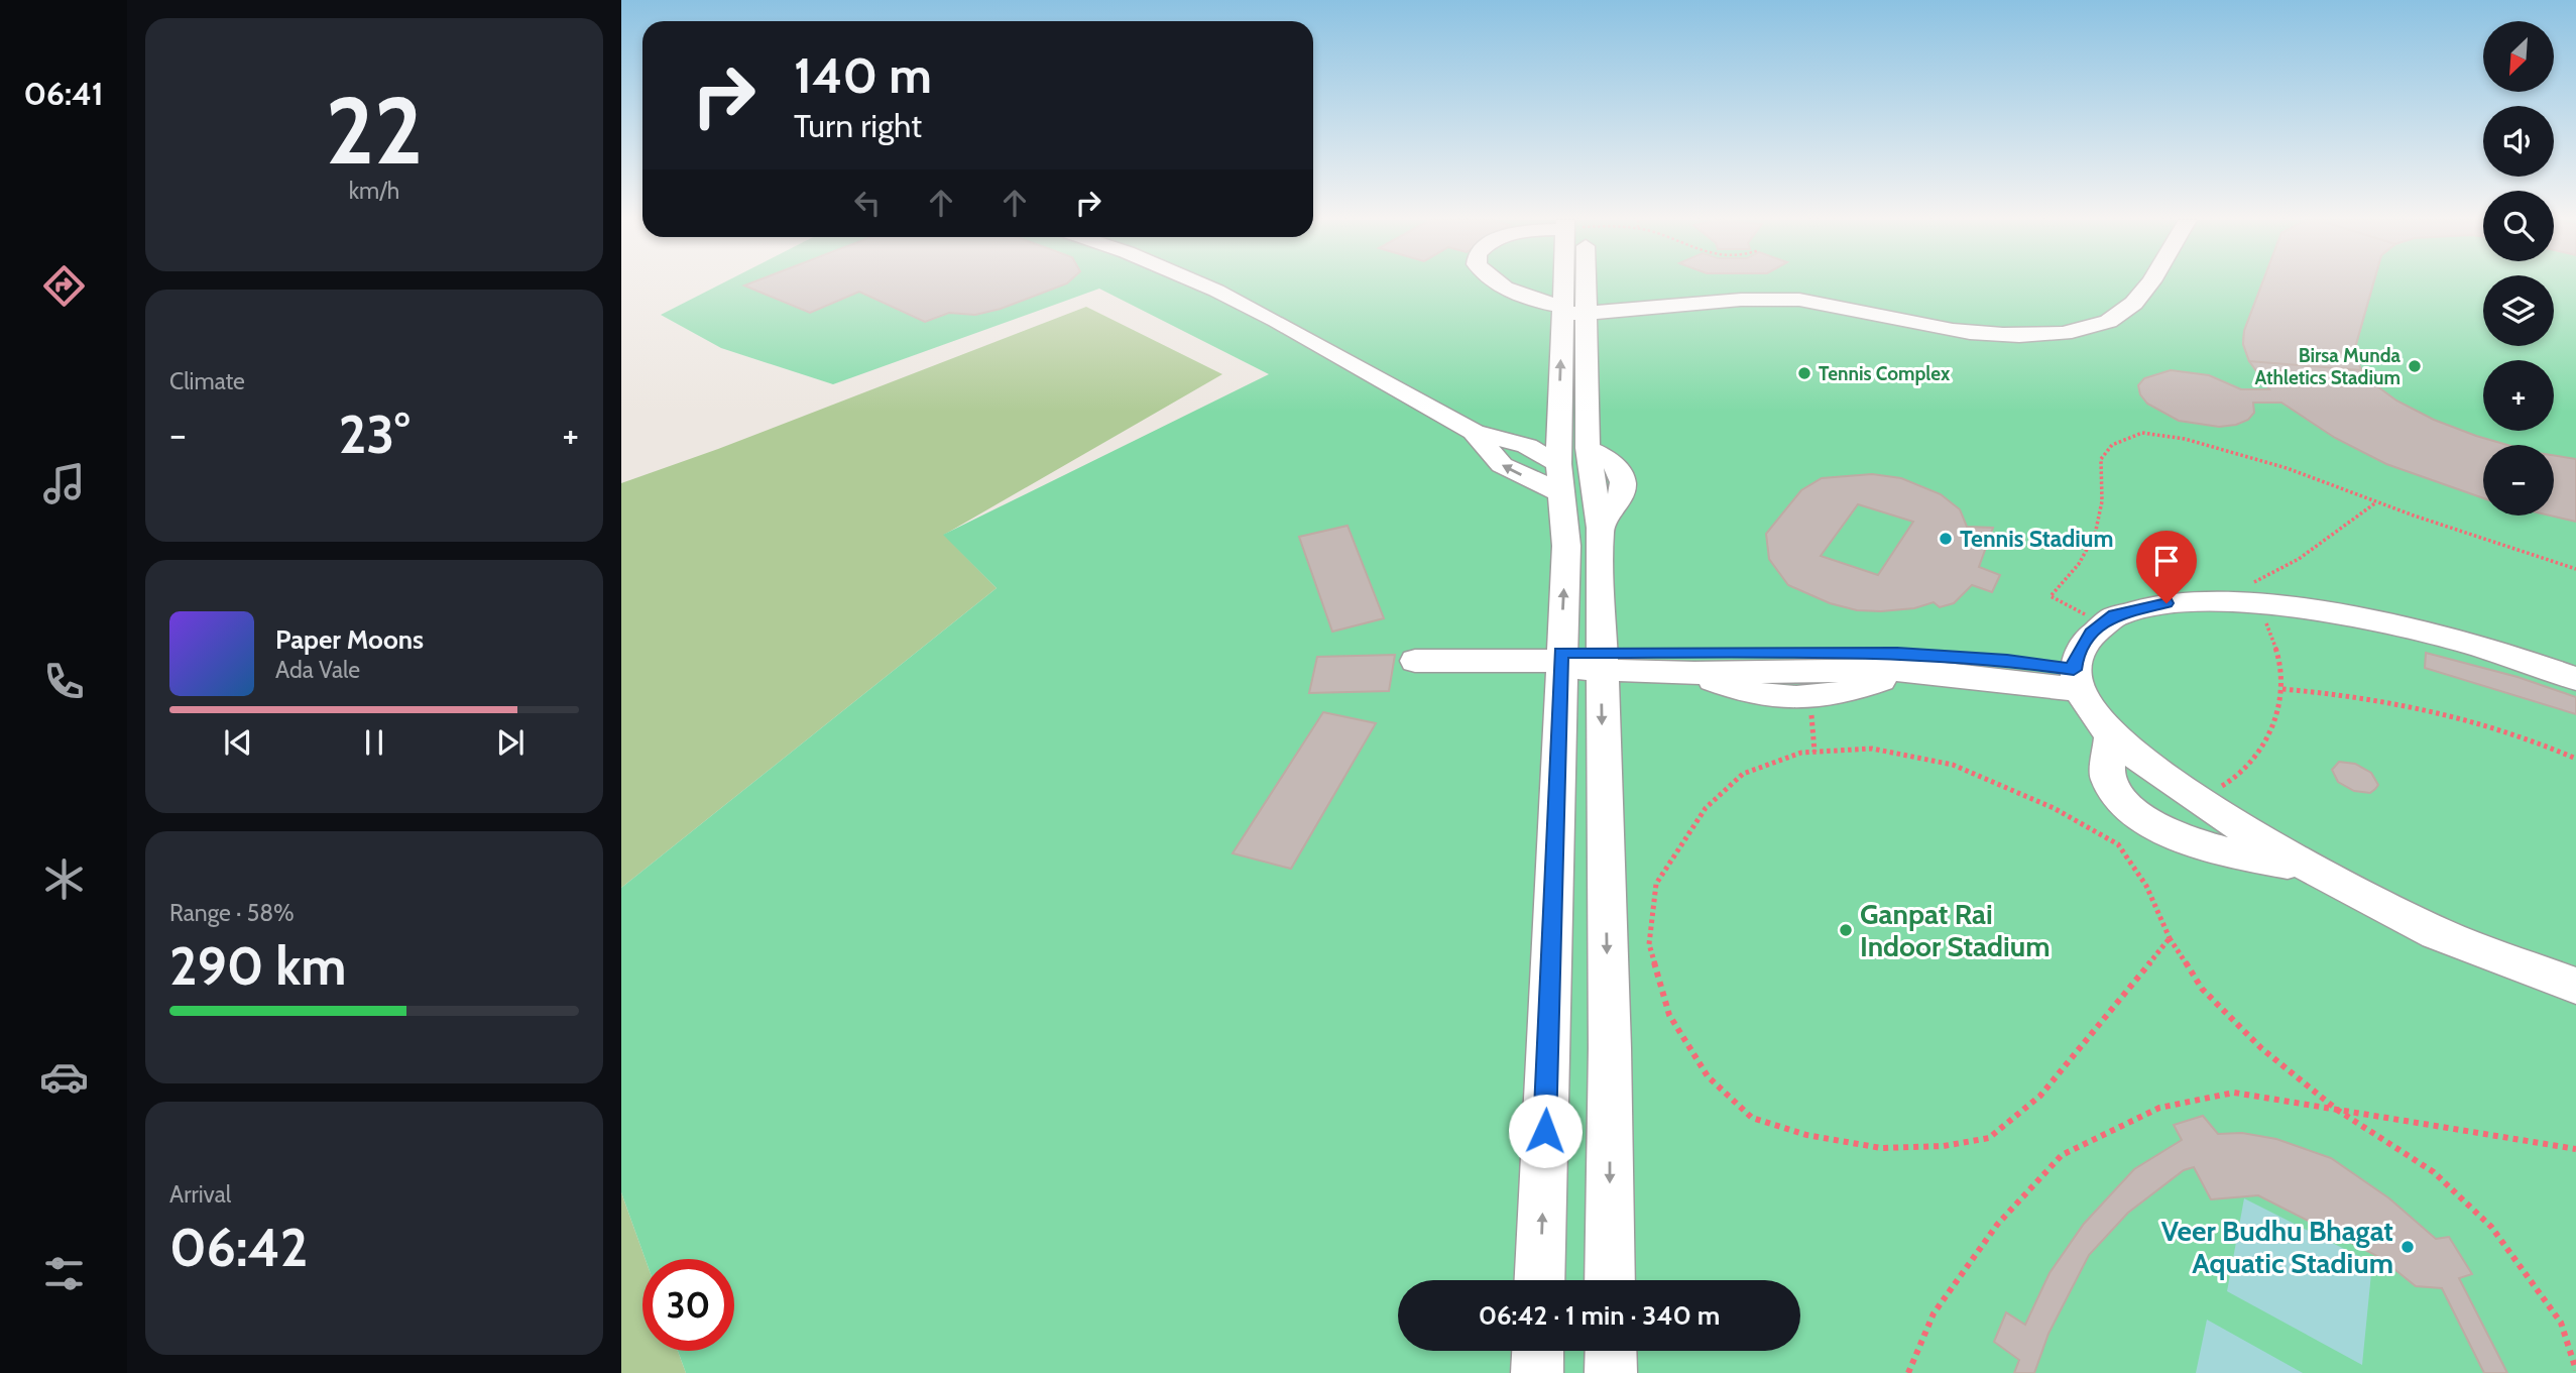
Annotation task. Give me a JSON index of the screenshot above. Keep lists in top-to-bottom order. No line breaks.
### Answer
{"places":["Birsa Munda Athletics Stadium","Tennis Complex","Tennis Stadium","Ganpat Rai Indoor Stadium","Veer Budhu Bhagat Aquatic Stadium"],"north":"bottom left","page":{"tabs":"06:41","tile":[["22","km/h"],"Climate",["Range · 58%","290 km"],["Arrival","06:42"]],"map_buttons":["+","−"],"turn":["140 m","Turn right"],"heat":["−","23°","+"],"song":["Paper Moons","Ada Vale"],"limit":"30","trip":"06:42 · 1 min · 340 m"}}
